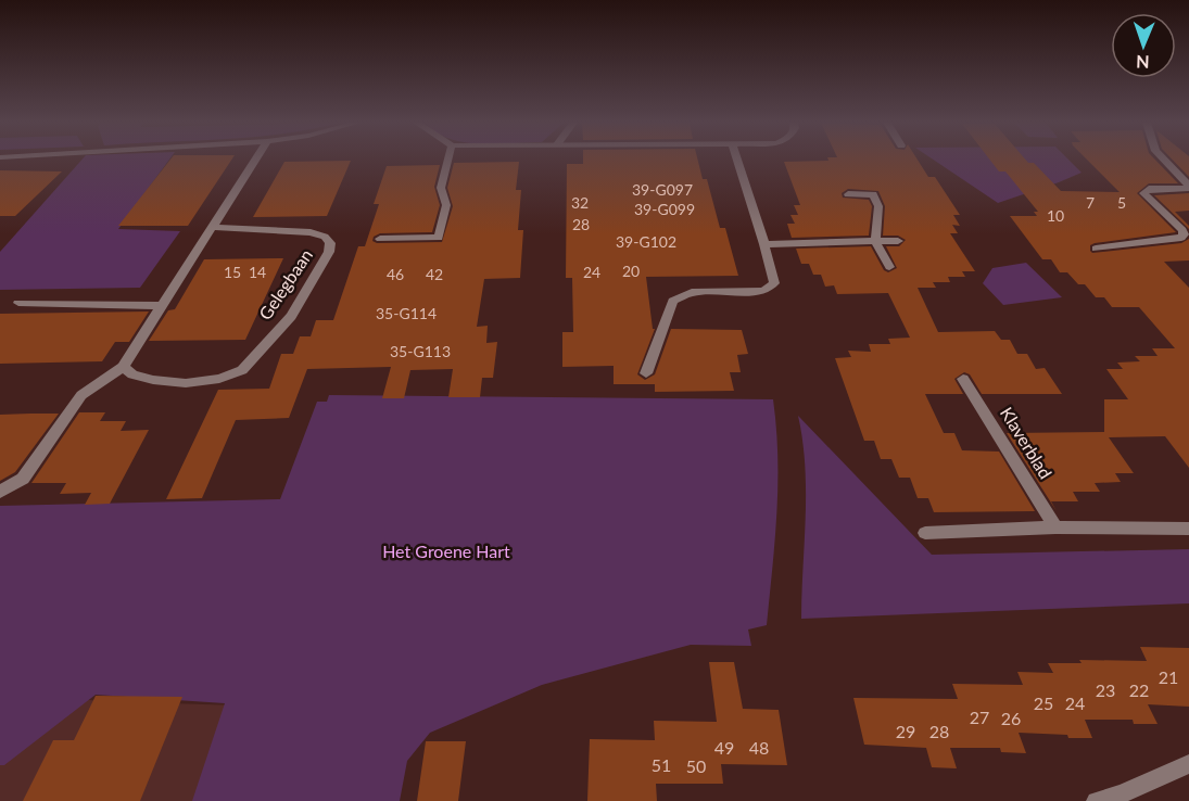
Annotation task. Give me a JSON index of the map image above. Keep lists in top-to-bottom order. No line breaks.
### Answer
{"streets":{"street":["Gelegbaan","Klaverblad"]},"parks":["Het Groene Hart"],"house_numbers":["39-G097","32","7","5","39-G099","10","28","39-G102","20","15","14","24","46","42","35-G114","35-G113","21","23","22","25","24","27","26","29","28","49","48","51","50"],"north":"bottom"}
